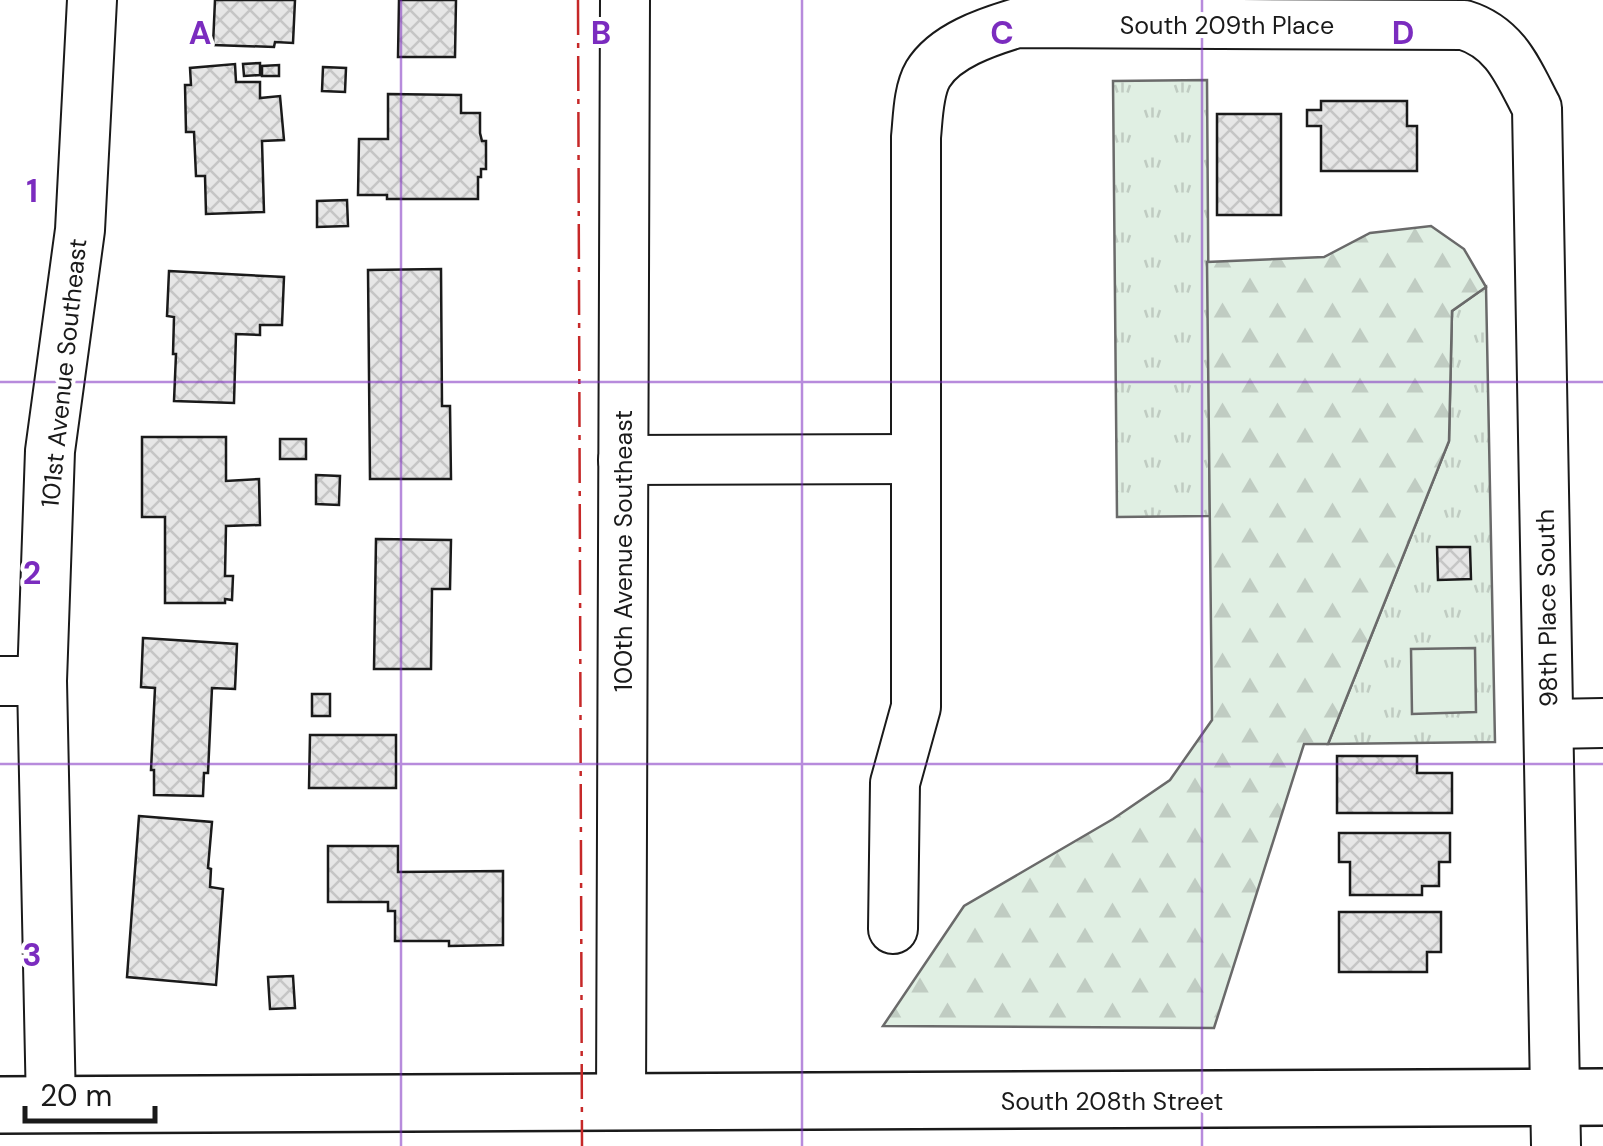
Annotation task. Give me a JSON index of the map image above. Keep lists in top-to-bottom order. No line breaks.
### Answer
{"streets":{"main road":["South 208th Street"],"street":["South 209th Place","101st Avenue Southeast","100th Avenue Southeast","98th Place South"]},"crossings":[["South 209th Place","98th Place South"],["101st Avenue Southeast","South 208th Street"],["100th Avenue Southeast","South 208th Street"],["98th Place South","South 208th Street"]],"scale_bar":"20 m","grid":{"columns":["A","B","C","D"],"rows":["1","2","3"]}}
